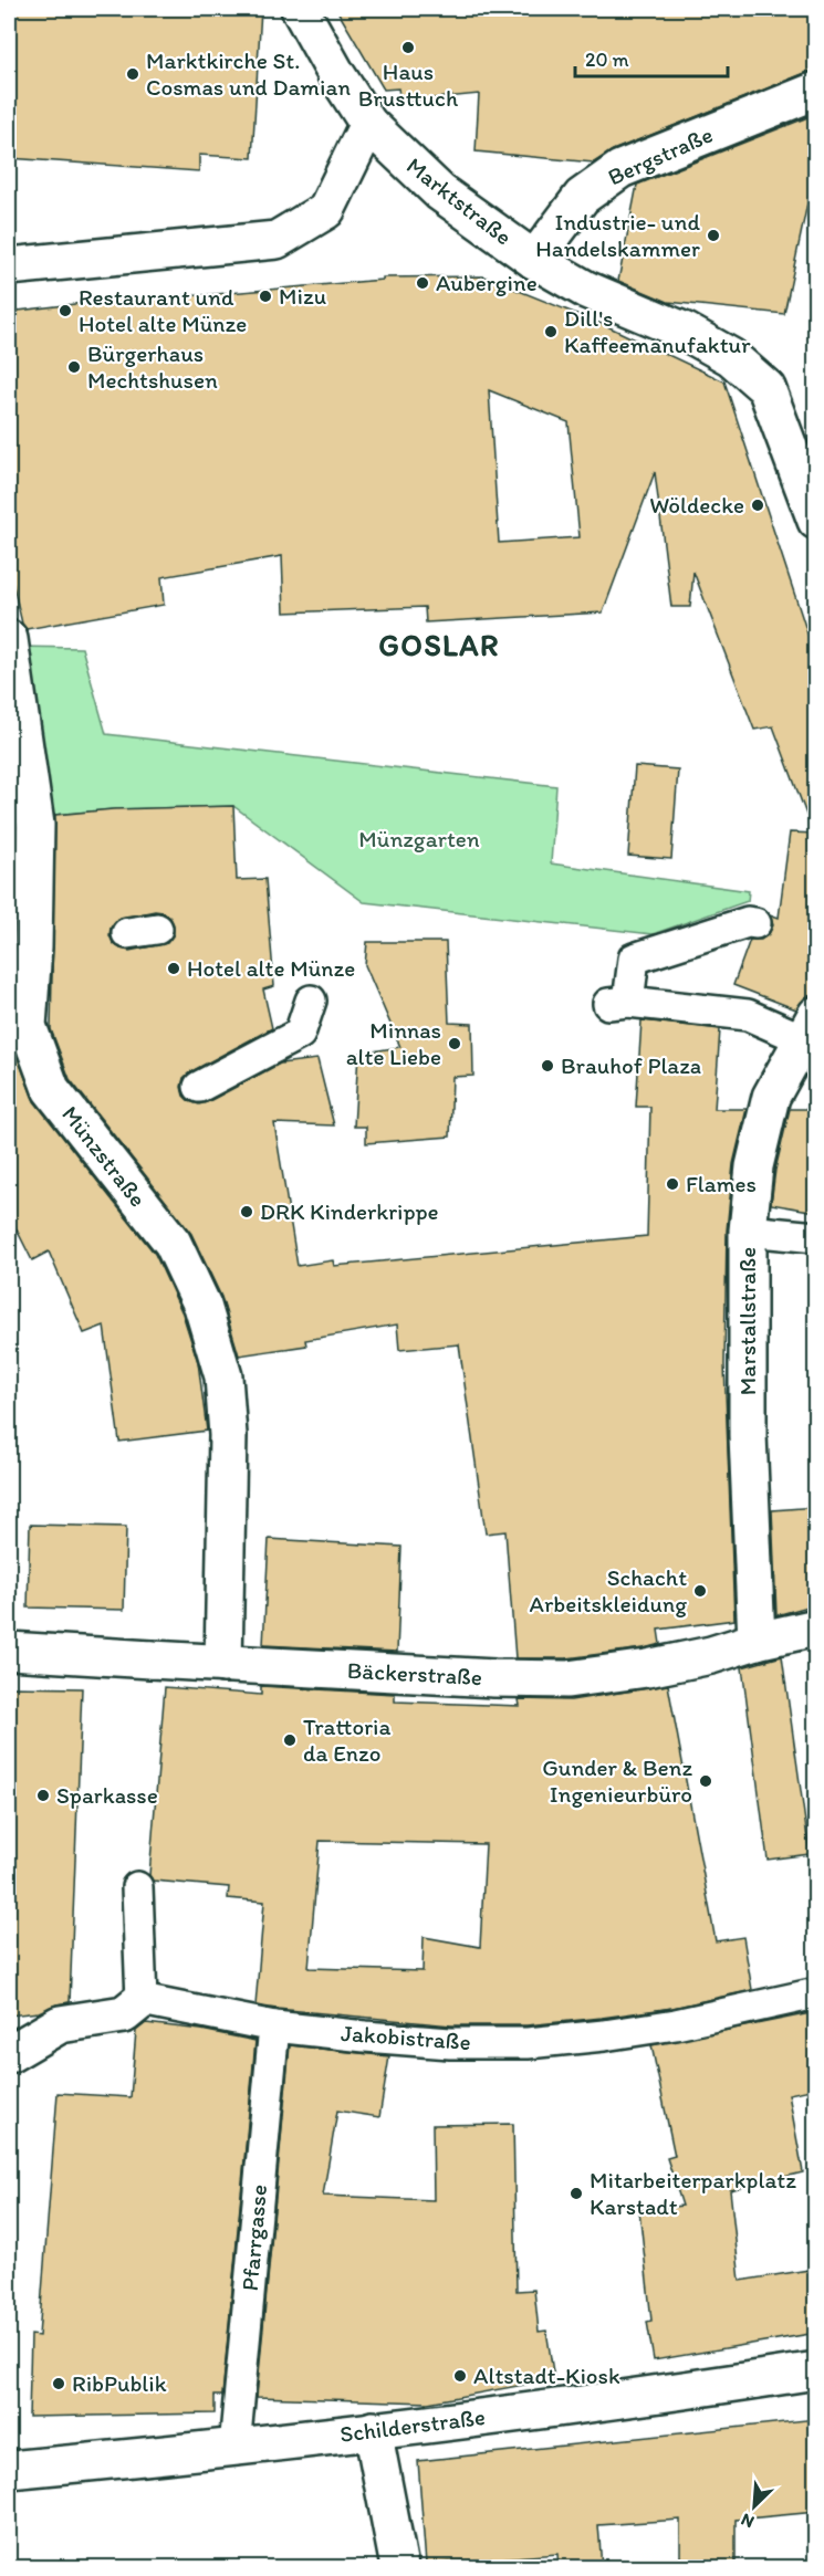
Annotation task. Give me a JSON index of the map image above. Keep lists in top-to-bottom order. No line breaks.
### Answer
{"streets":{"street":["Bergstraße","Marktstraße","Münzstraße","Marstallstraße","Bäckerstraße","Schilderstraße"],"lane":["Jakobistraße","Pfarrgasse"]},"crossings":[["Bergstraße","Marktstraße"],["Münzstraße","Bäckerstraße"],["Marstallstraße","Bäckerstraße"],["Jakobistraße","Pfarrgasse"],["Pfarrgasse","Schilderstraße"]],"districts":["GOSLAR"],"parks":["Münzgarten"],"places":["Haus Brusttuch","Marktkirche St. Cosmas und Damian","Industrie- und Handelskammer","Aubergine","Mizu","Restaurant und Hotel alte Münze","Dill's Kaffeemanufaktur","Bürgerhaus Mechtshusen","Wöldecke","Hotel alte Münze","Minnas alte Liebe","Brauhof Plaza","Flames","DRK Kinderkrippe","Schacht Arbeitskleidung","Trattoria da Enzo","Gunder & Benz Ingenieurbüro","Sparkasse","Mitarbeiterparkplatz Karstadt","Altstadt-Kiosk","RibPublik"],"scale_bar":"20 m","north":"bottom left"}
